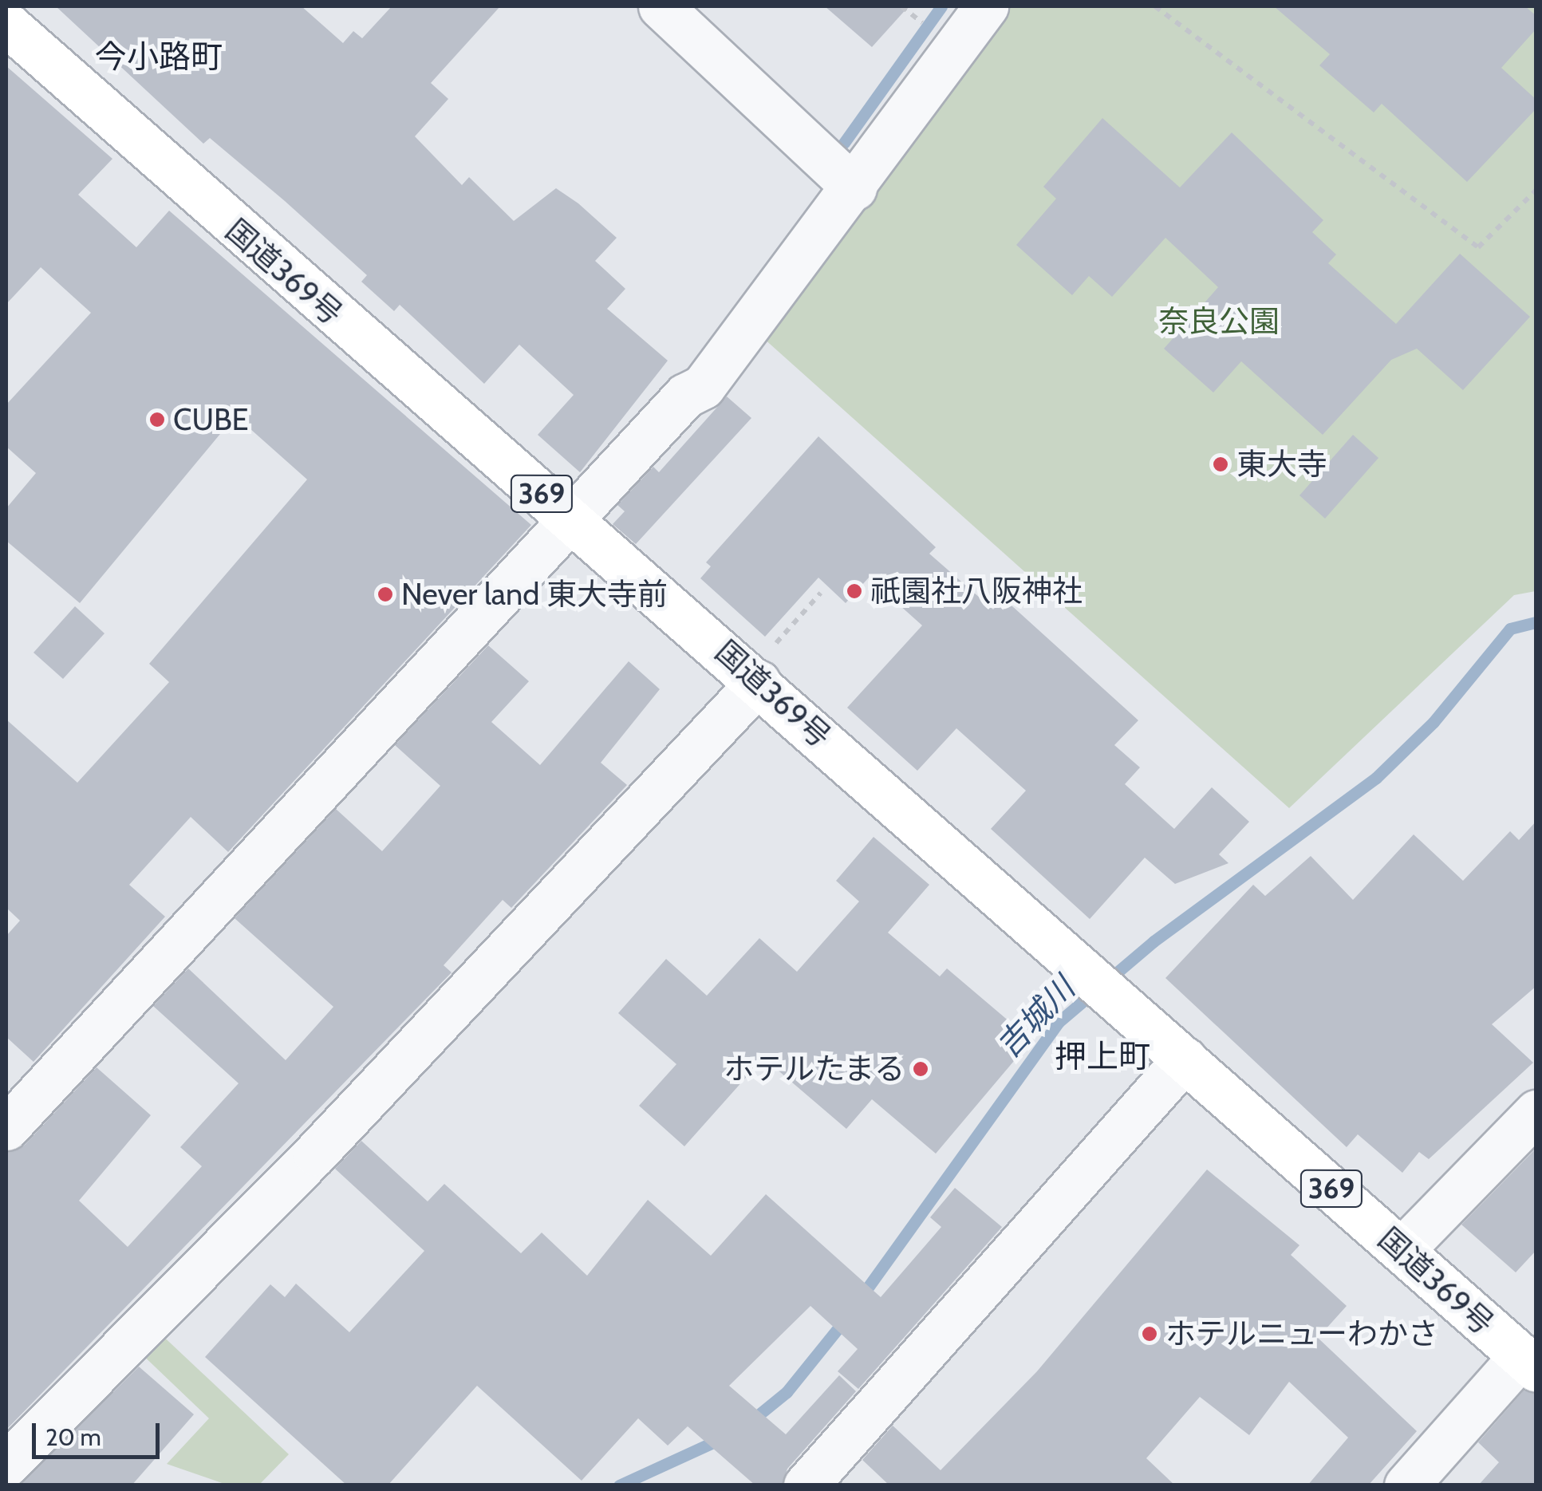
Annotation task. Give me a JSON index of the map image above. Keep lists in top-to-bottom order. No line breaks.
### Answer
{"streets":{"highway":["国道369号","369"]},"districts":["今小路町","押上町"],"water":["吉城川"],"parks":["奈良公園"],"places":["CUBE","東大寺","祇園社八阪神社","Never land 東大寺前","ホテルたまる","ホテルニューわかさ"],"scale_bar":"20 m"}
